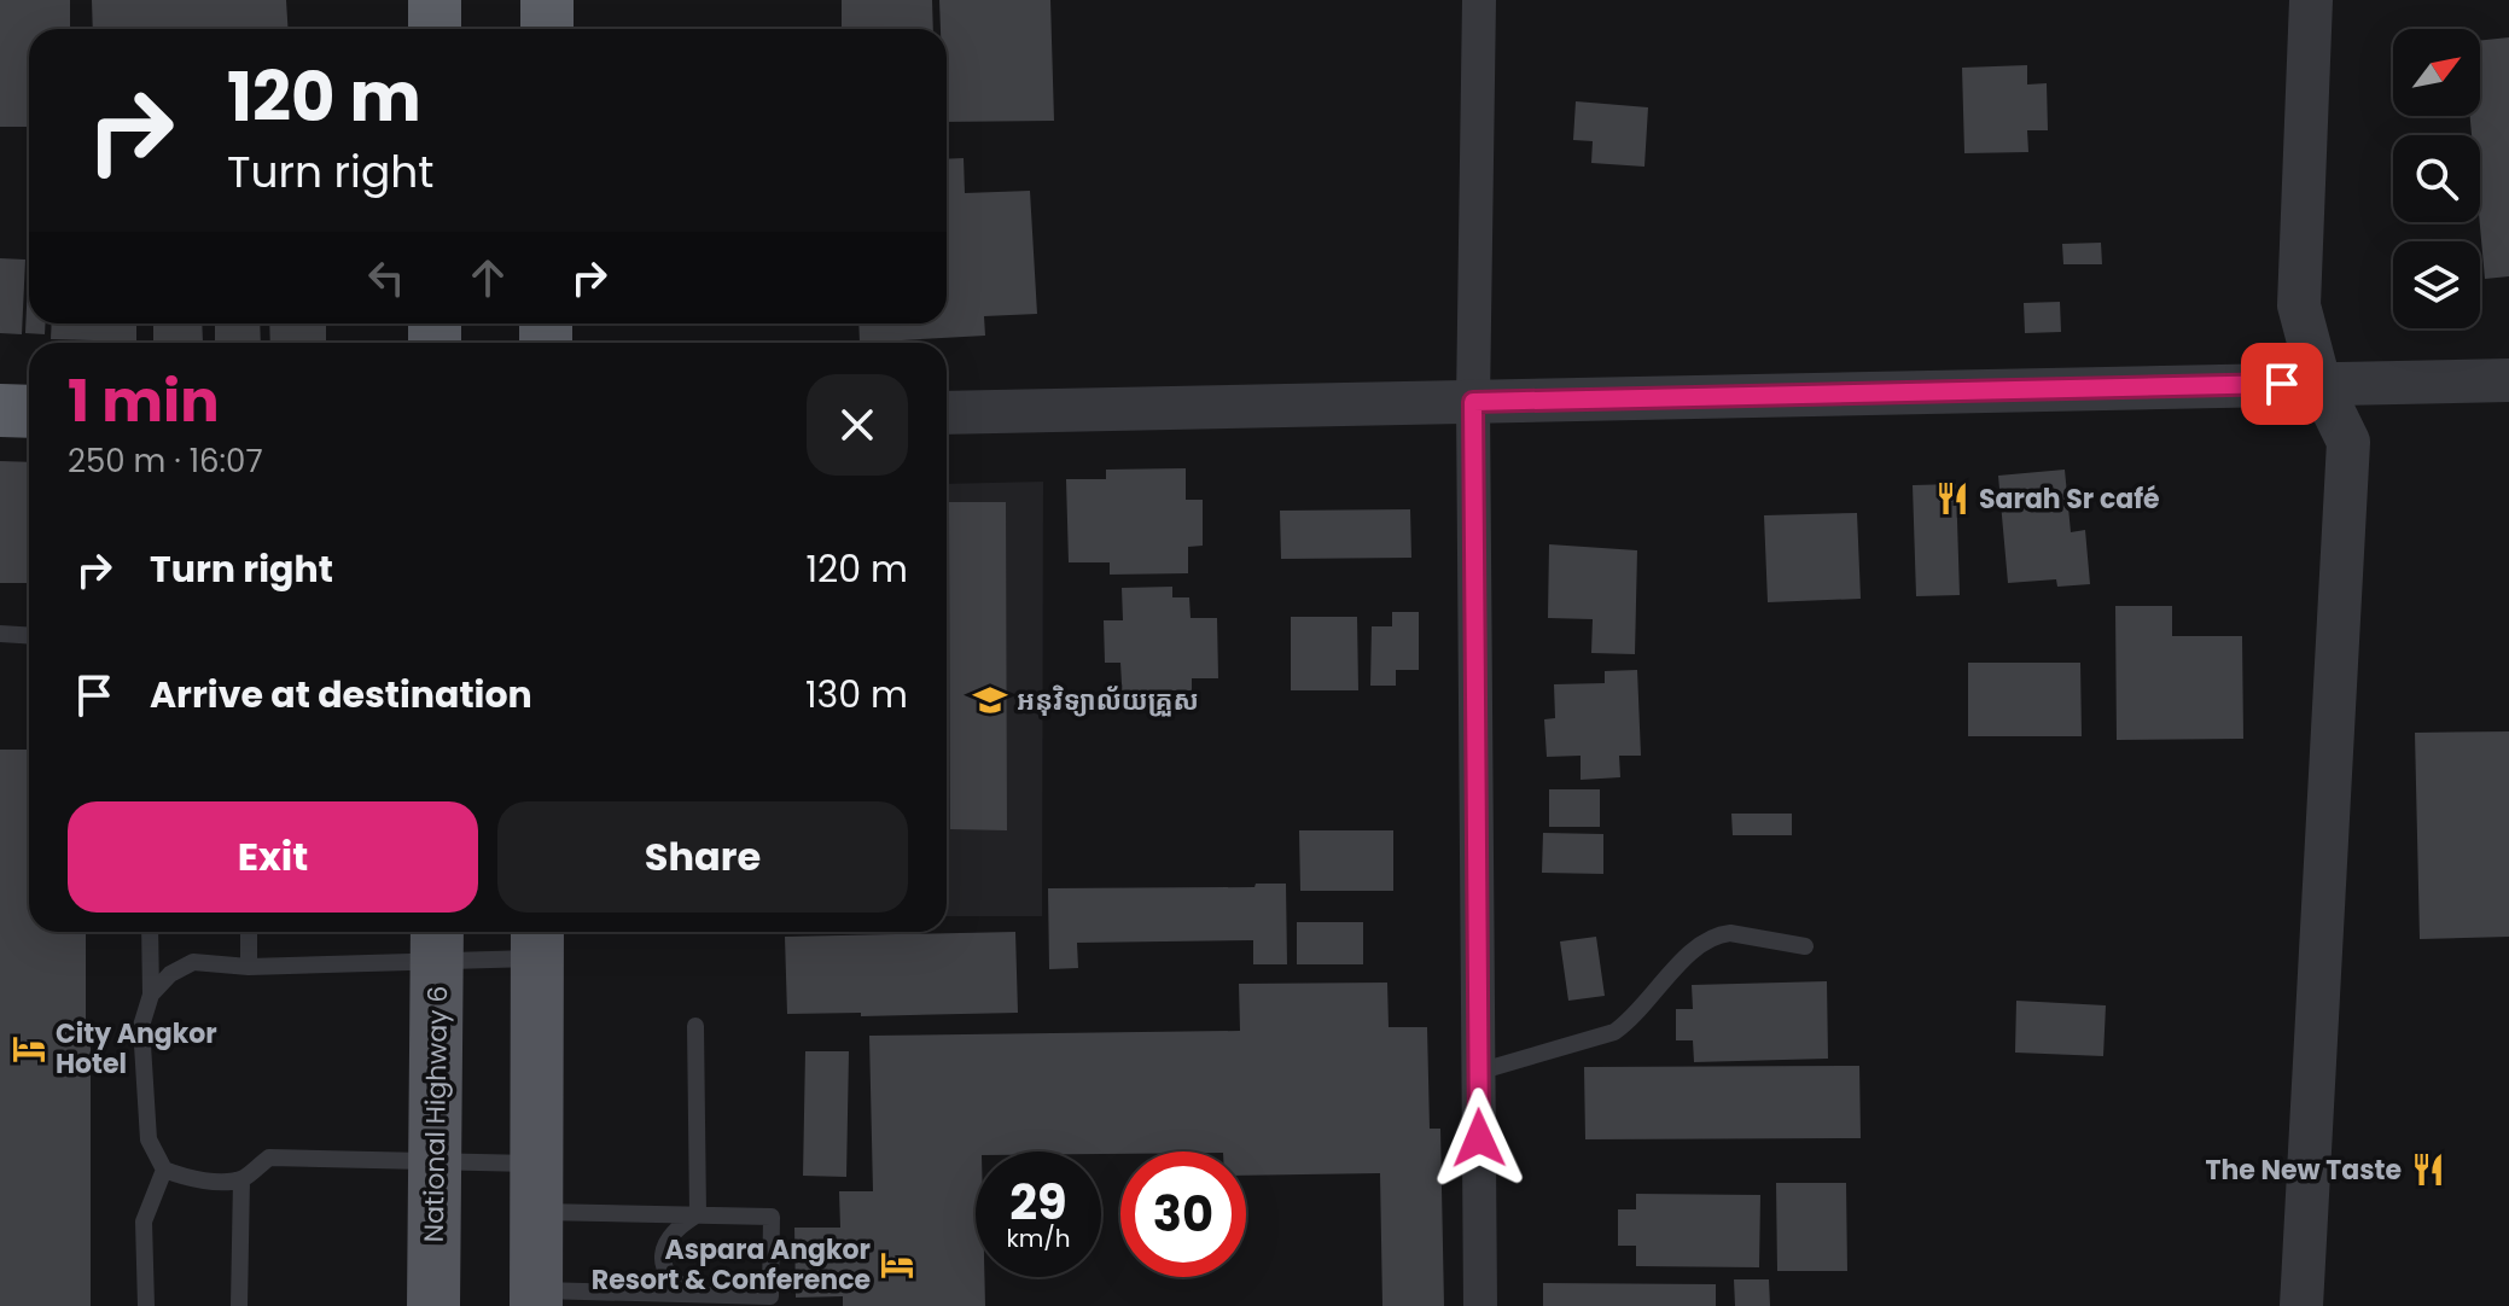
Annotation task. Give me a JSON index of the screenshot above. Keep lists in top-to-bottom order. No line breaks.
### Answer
{"streets":{"main road":["National Highway 6"]},"places":{"restaurant":["Sarah Sr café","The New Taste"],"school or university":["អនុវិទ្យាល័យគ្រួស"],"hotel":["City Angkor Hotel","Aspara Angkor Resort & Conference"]},"north":"top right","page":{"turn":["120 m","Turn right"],"heading":["1 min","250 m · 16:07"],"list":[{"name":"Turn right","value":"120 m"},{"name":"Arrive at destination","value":"130 m"}],"buttons":["Exit","Share"],"speed":"29 km/h","limit":"30"}}
